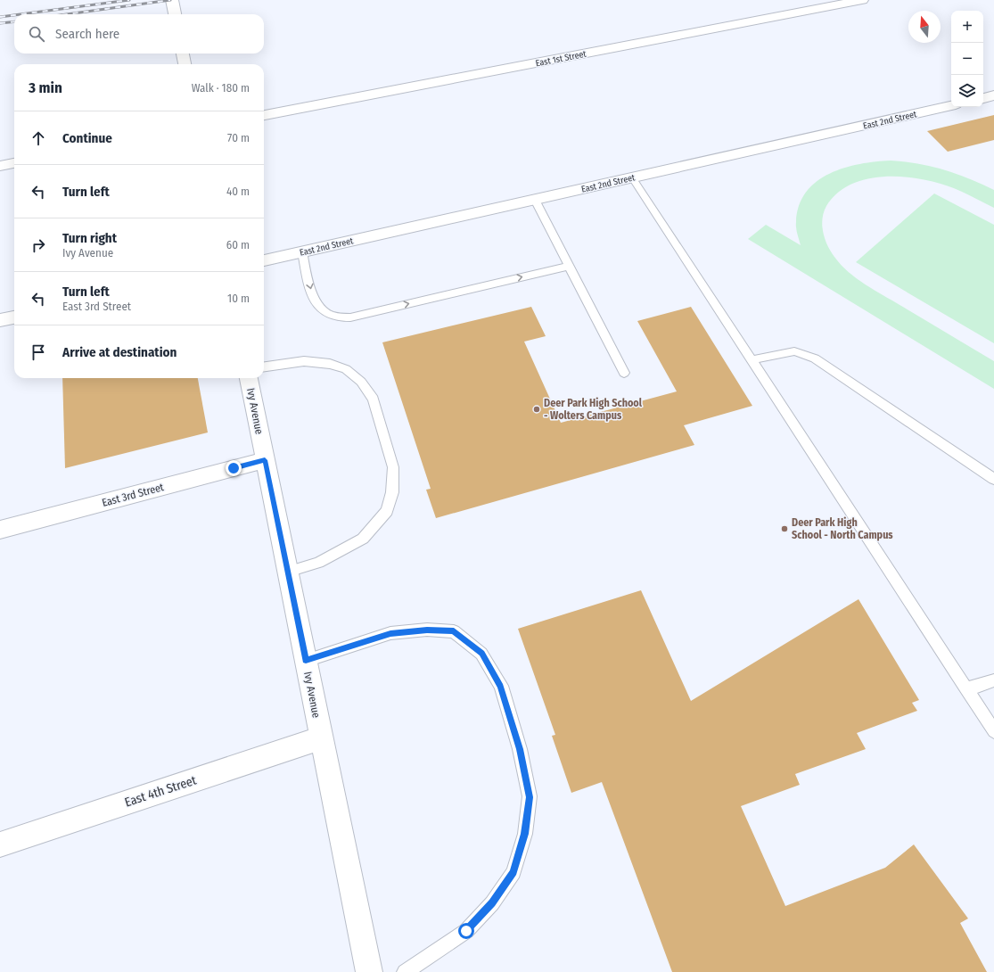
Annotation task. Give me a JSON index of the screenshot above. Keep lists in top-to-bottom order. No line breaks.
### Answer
{"streets":{"street":["East 1st Street","East 2nd Street","Ivy Avenue","East 3rd Street","East 4th Street"]},"crossings":[["Ivy Avenue","East 3rd Street"],["Ivy Avenue","East 4th Street"]],"places":["Deer Park High School - Wolters Campus","Deer Park High School - North Campus"],"north":"top","page":{"map_buttons":["+","−"],"search":"Search here","heading":["3 min","Walk · 180 m"],"list":[["Continue","70 m"],["Turn left","40 m"],["Turn right","Ivy Avenue","60 m"],["Turn left","East 3rd Street","10 m"],"Arrive at destination"]}}
